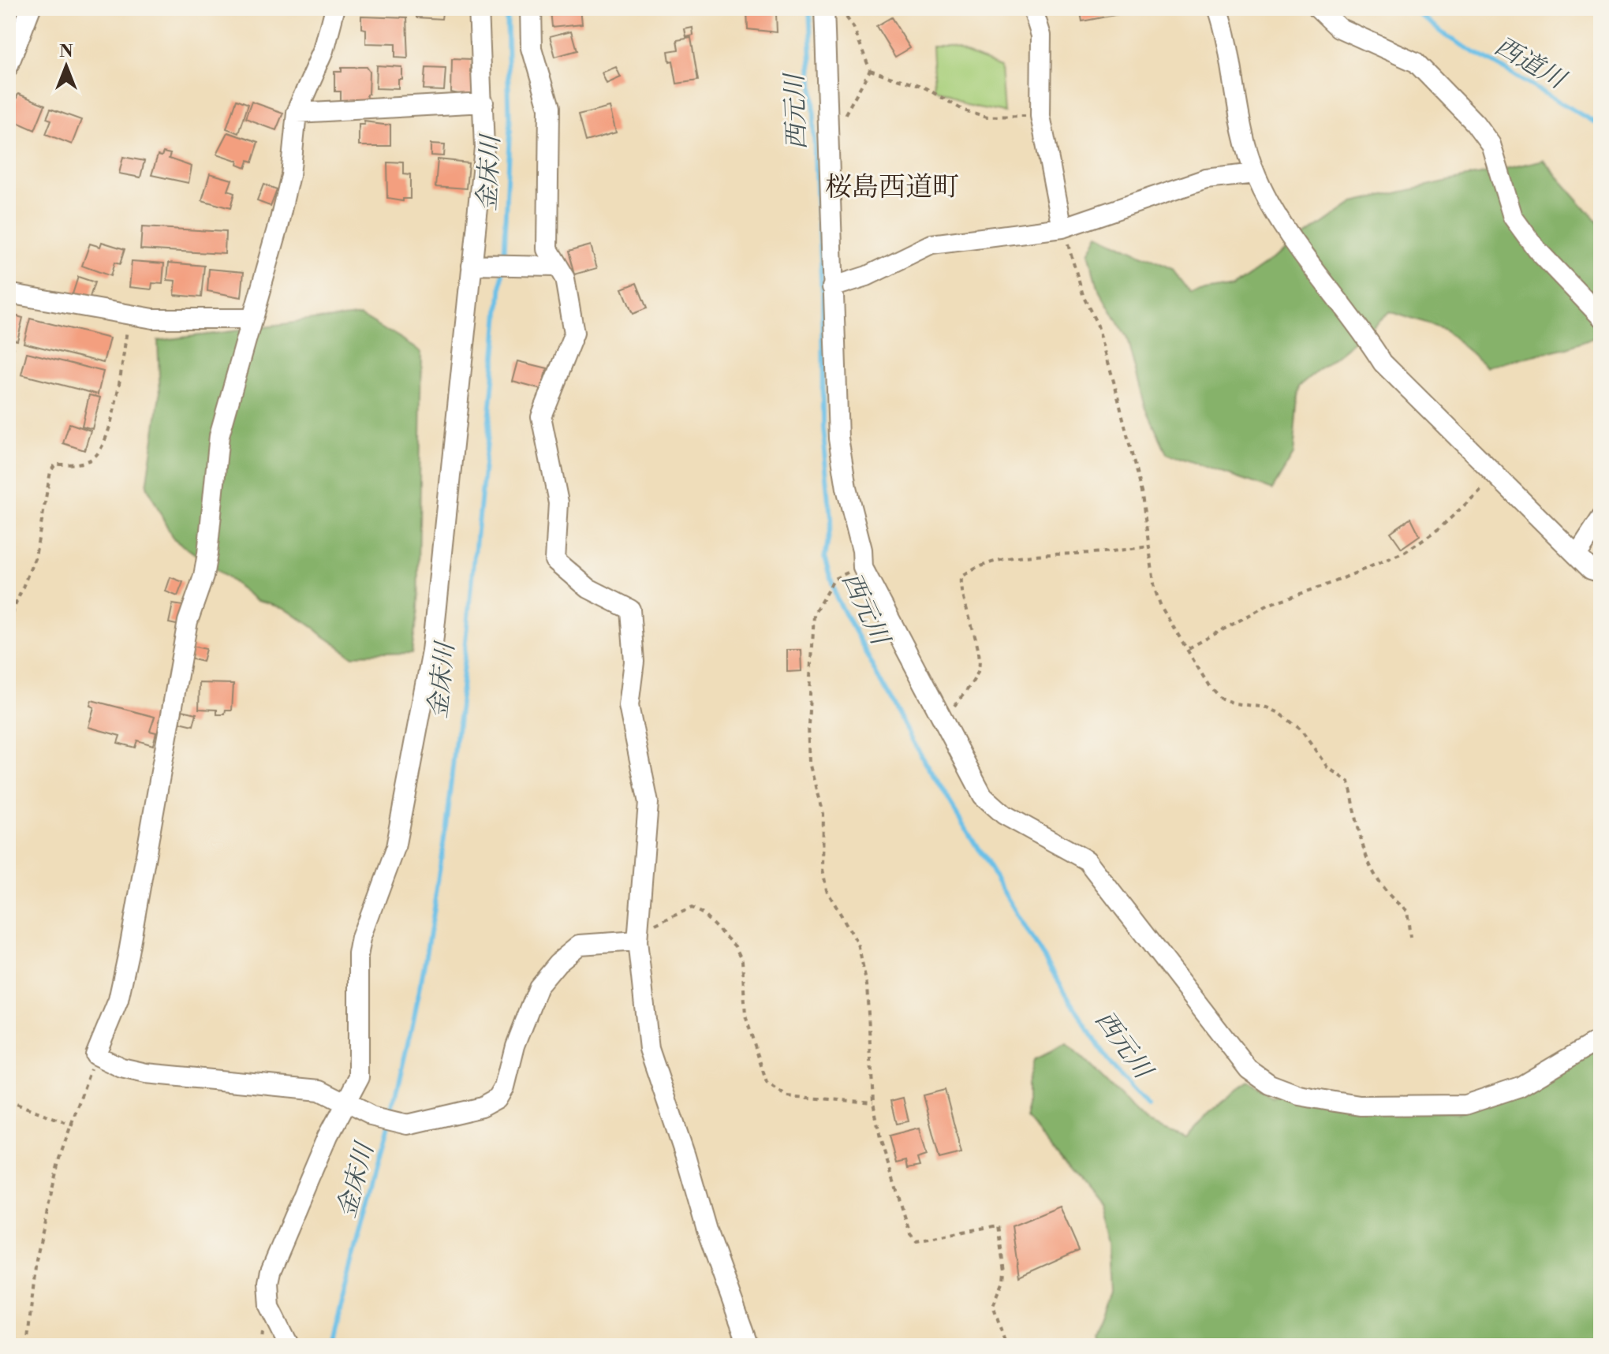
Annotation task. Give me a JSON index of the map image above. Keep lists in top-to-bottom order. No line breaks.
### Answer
{"districts":["桜島西道町"],"water":["西道川","西元川","金床川"],"north":"top"}
